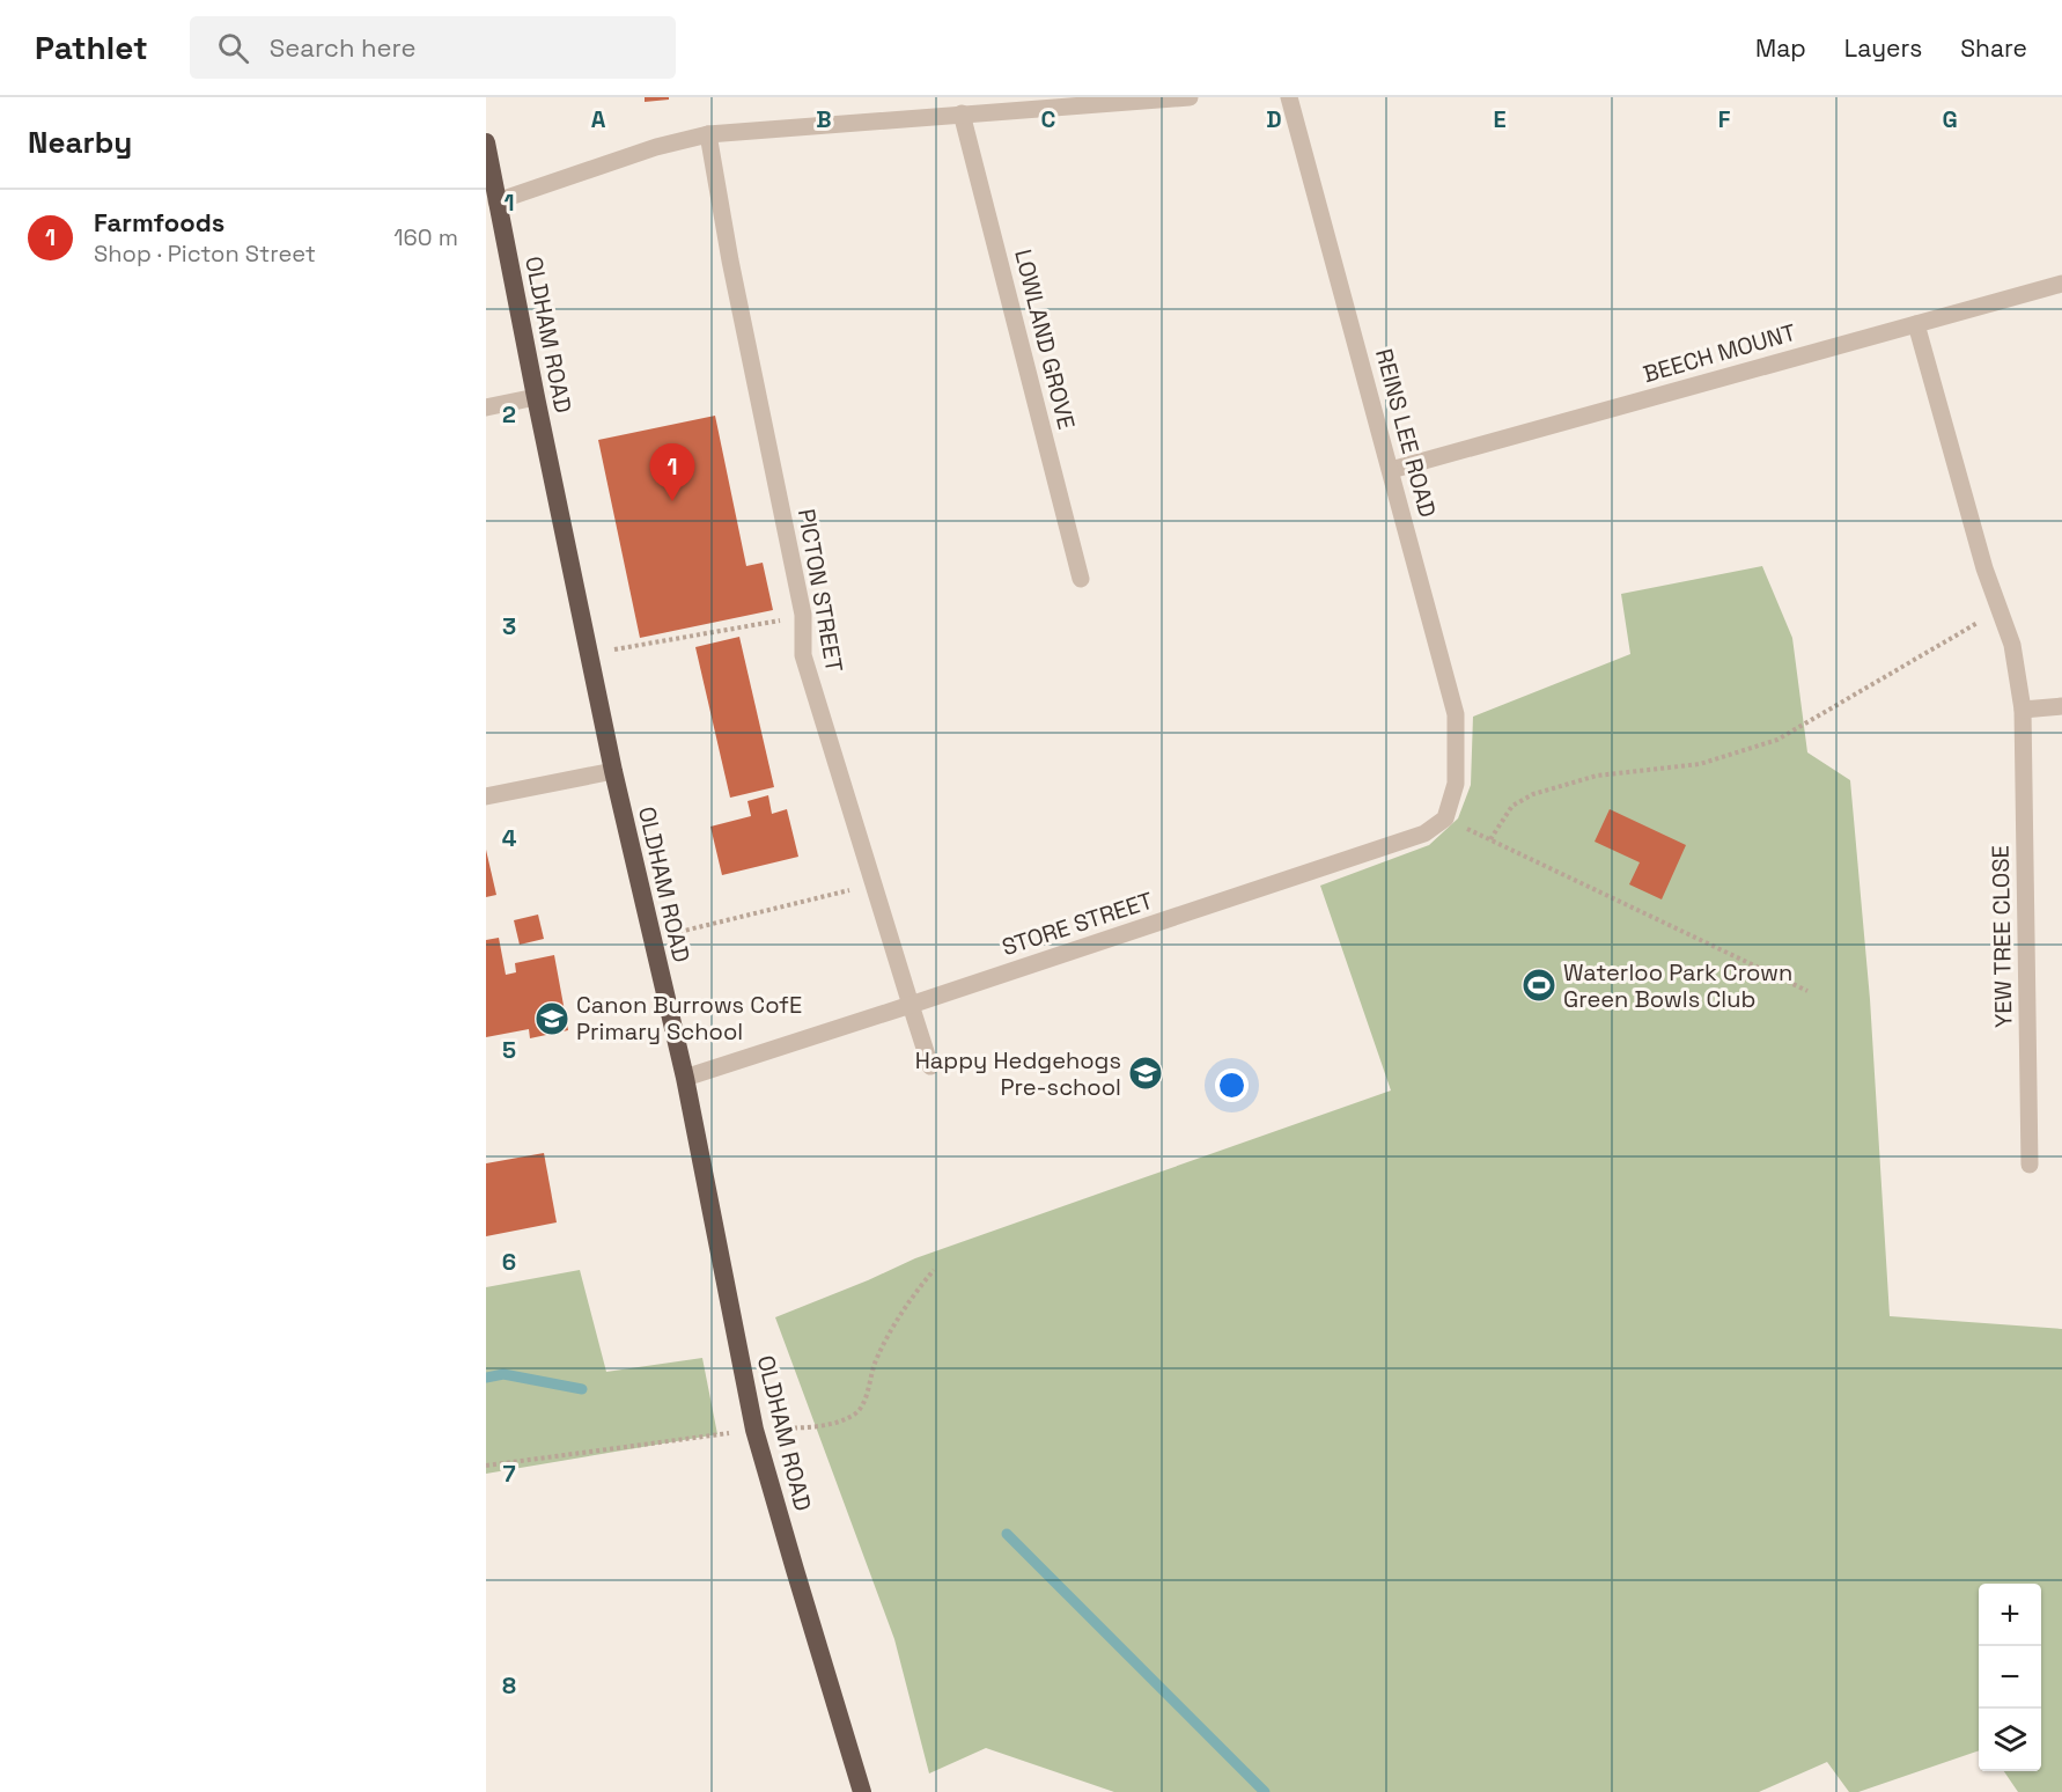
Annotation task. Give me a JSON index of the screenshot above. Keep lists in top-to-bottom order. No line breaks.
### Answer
{"streets":{"highway":["OLDHAM ROAD"],"street":["LOWLAND GROVE","BEECH MOUNT","REINS LEE ROAD","PICTON STREET","STORE STREET","YEW TREE CLOSE"]},"crossings":[["OLDHAM ROAD","STORE STREET"],["BEECH MOUNT","REINS LEE ROAD"],["BEECH MOUNT","YEW TREE CLOSE"],["REINS LEE ROAD","STORE STREET"],["PICTON STREET","STORE STREET"]],"places":{"sports":["Waterloo Park Crown Green Bowls Club"],"school or university":["Canon Burrows CofE Primary School","Happy Hedgehogs Pre-school"]},"page":{"header":"Pathlet","search":"Search here","nav":["Map","Layers","Share"],"heading":"Nearby","list":[{"mark":"1","name":"Farmfoods","note":"Shop · Picton Street","value":"160 m"}],"pins":"1","map_buttons":["+","−"]},"grid":{"columns":["A","B","C","D","E","F","G"],"rows":["1","2","3","4","5","6","7","8"]}}
